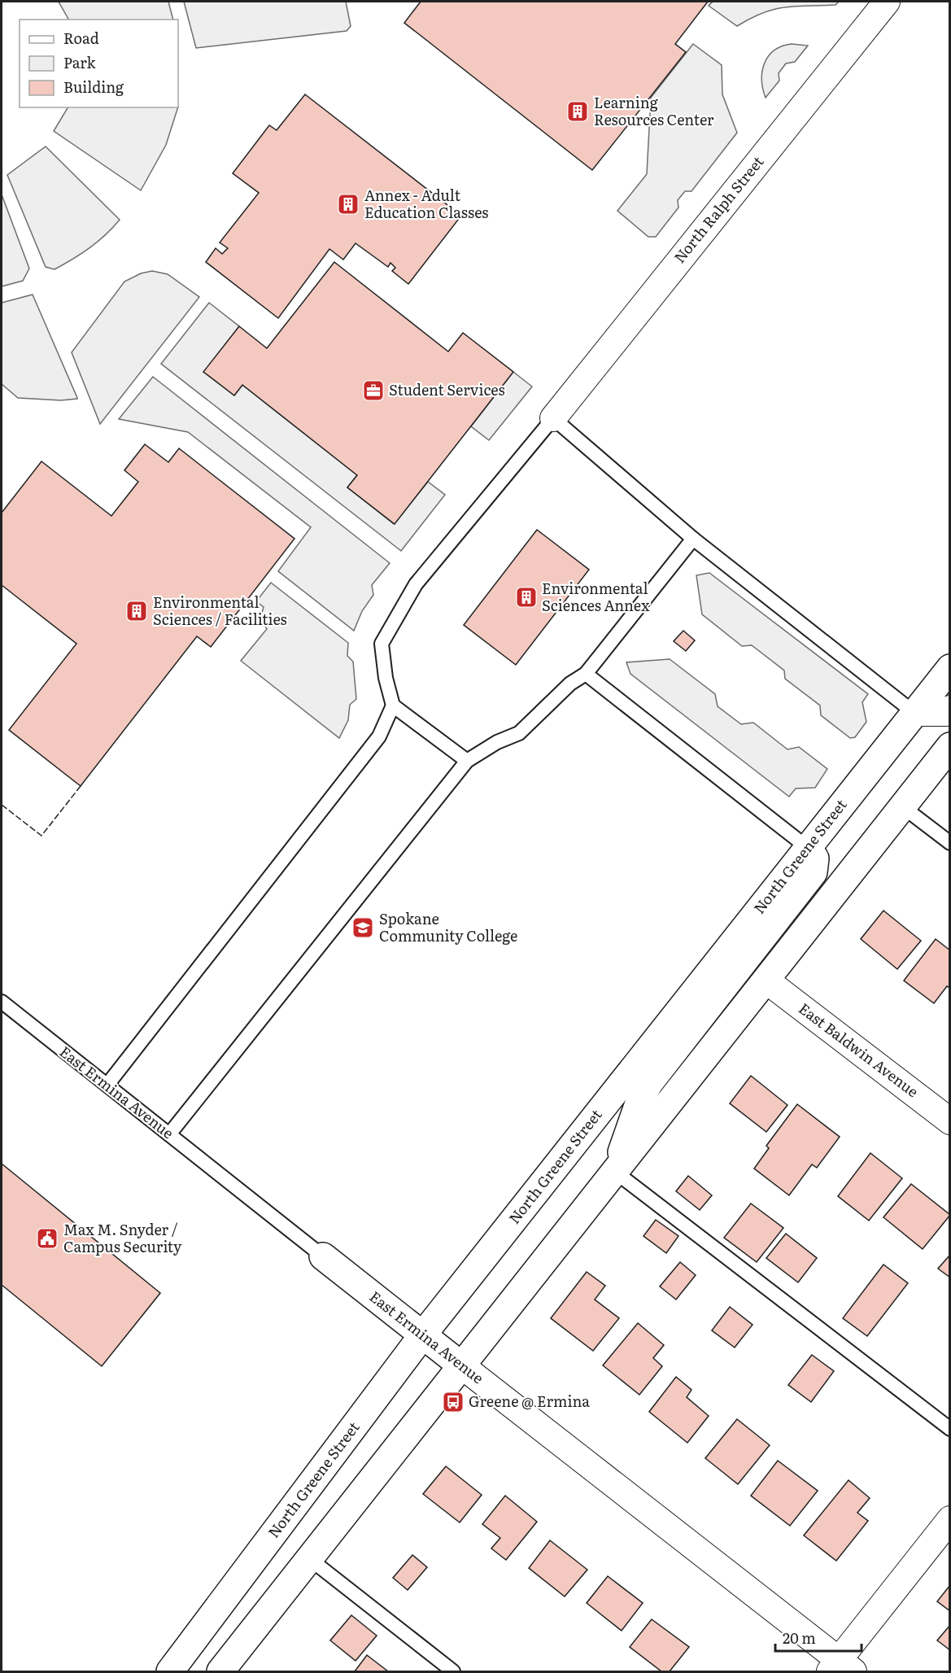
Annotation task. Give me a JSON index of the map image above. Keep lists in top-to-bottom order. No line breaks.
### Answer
{"streets":{"main road":["North Greene Street","East Ermina Avenue"],"street":["North Ralph Street","East Baldwin Avenue"]},"crossings":[["North Greene Street","East Ermina Avenue"]],"places":{"building":["Learning Resources Center","Annex - Adult Education Classes","Environmental Sciences Annex","Environmental Sciences / Facilities"],"office":["Student Services"],"school or university":["Spokane Community College"],"public building":["Max M. Snyder / Campus Security"],"bus stop":["Greene @ Ermina"]},"legend":["Road","Park","Building"],"scale_bar":"20 m"}
